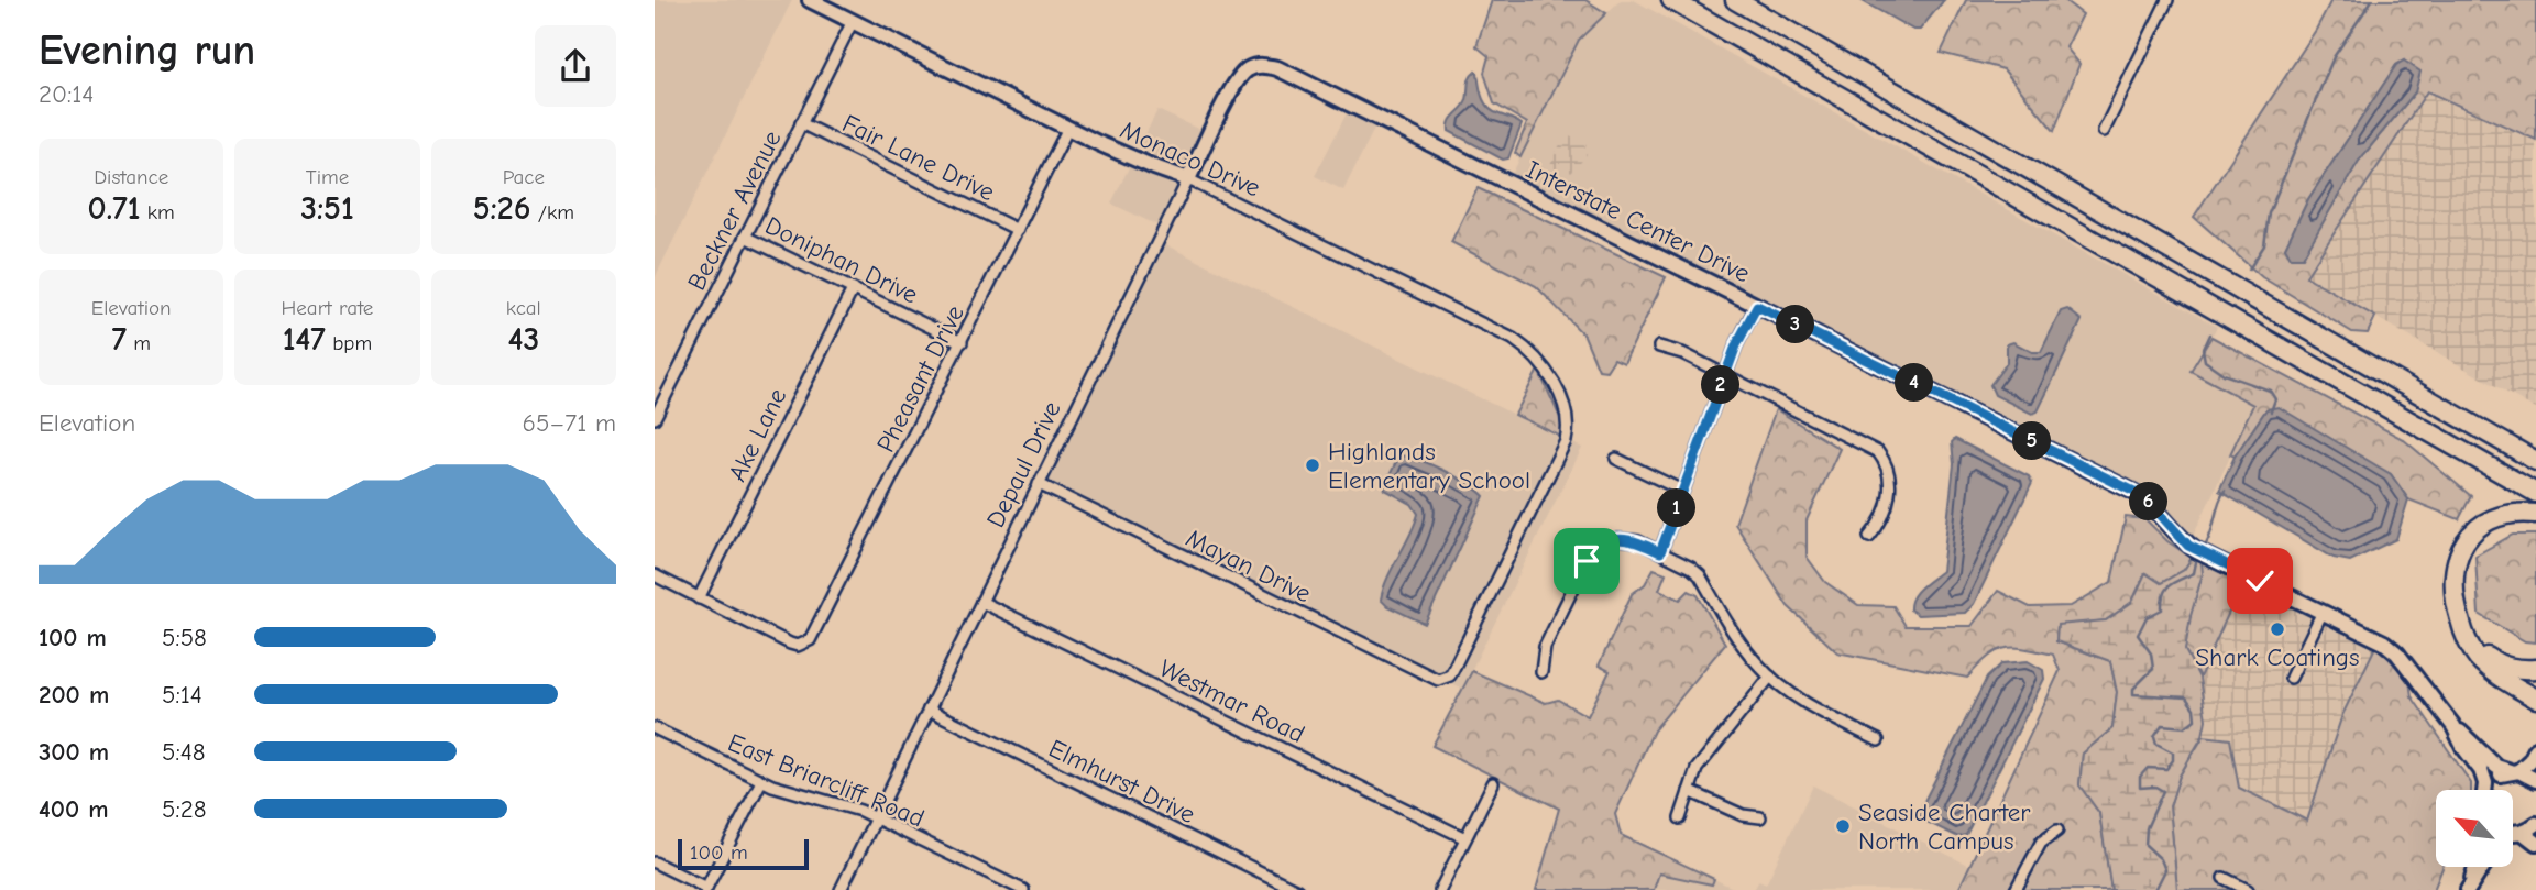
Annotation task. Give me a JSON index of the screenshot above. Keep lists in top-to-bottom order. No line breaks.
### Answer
{"streets":{"street":["Fair Lane Drive","Monaco Drive","Beckner Avenue","Interstate Center Drive","Doniphan Drive","Pheasant Drive","Ake Lane","Depaul Drive","Mayan Drive","Westmar Road","East Briarcliff Road","Elmhurst Drive"]},"crossings":[["Fair Lane Drive","Beckner Avenue"],["Fair Lane Drive","Pheasant Drive"],["Monaco Drive","Beckner Avenue"],["Monaco Drive","Pheasant Drive"],["Monaco Drive","Depaul Drive"],["Monaco Drive","Mayan Drive"],["Beckner Avenue","Doniphan Drive"],["Interstate Center Drive","Depaul Drive"],["Doniphan Drive","Pheasant Drive"],["Doniphan Drive","Ake Lane"],["Pheasant Drive","Ake Lane"],["Depaul Drive","Mayan Drive"],["Depaul Drive","Westmar Road"],["Depaul Drive","East Briarcliff Road"],["Depaul Drive","Elmhurst Drive"]],"places":["Highlands Elementary School","Shark Coatings","Seaside Charter North Campus"],"scale_bar":"100 m","north":"top left","page":{"heading":["Evening run","20:14"],"stats":[["Distance","0.71 km"],["Time","3:51"],["Pace","5:26 /km"],["Elevation","7 m"],["Heart rate","147 bpm"],["kcal","43"]],"pins":["3","4","2","5","6","1"],"chart":["Elevation","65–71 m"],"list":[{"name":"100 m","note":"5:58"},{"name":"200 m","note":"5:14"},{"name":"300 m","note":"5:48"},{"name":"400 m","note":"5:28"}],"scale":"100 m"}}
